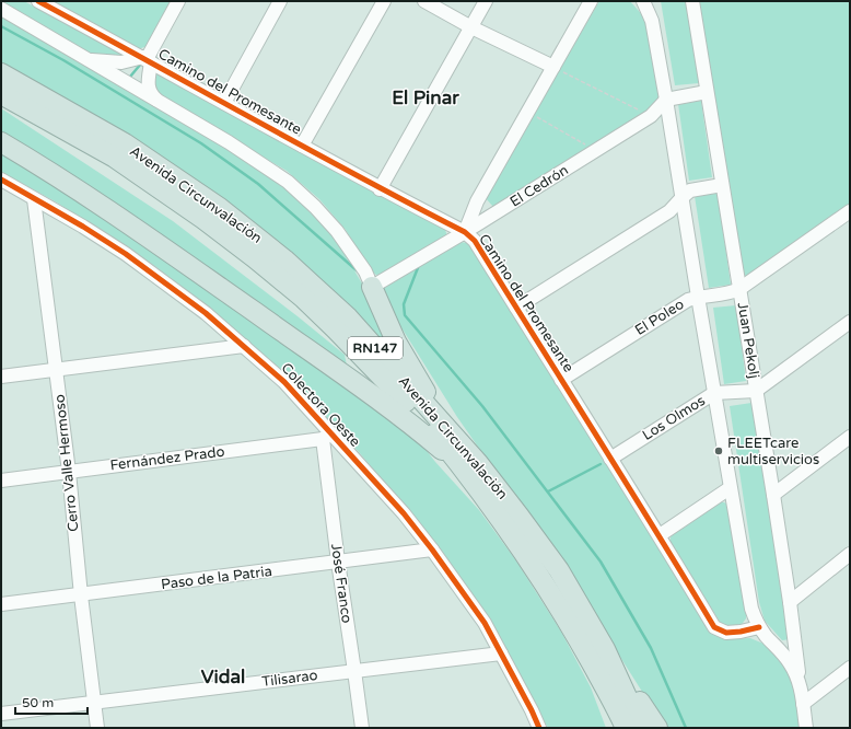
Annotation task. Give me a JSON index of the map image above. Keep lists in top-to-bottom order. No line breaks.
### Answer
{"streets":{"highway":["Avenida Circunvalación","RN147"],"street":["Camino del Promesante","El Cedrón","El Poleo","Juan Pekolj","Colectora Oeste","Los Olmos","Fernández Prado","Cerro Valle Hermoso","Paso de la Patria","José Franco","Tilisarao"]},"crossings":[["Camino del Promesante","El Cedrón"],["Camino del Promesante","El Poleo"],["Camino del Promesante","Los Olmos"],["El Poleo","Juan Pekolj"],["Juan Pekolj","Los Olmos"],["Colectora Oeste","Fernández Prado"],["Colectora Oeste","Cerro Valle Hermoso"],["Colectora Oeste","Paso de la Patria"],["Colectora Oeste","José Franco"],["Colectora Oeste","Tilisarao"],["Fernández Prado","Cerro Valle Hermoso"],["Fernández Prado","José Franco"],["Cerro Valle Hermoso","Paso de la Patria"],["Cerro Valle Hermoso","Tilisarao"],["Paso de la Patria","José Franco"],["José Franco","Tilisarao"]],"districts":["El Pinar","Vidal"],"places":["FLEETcare multiservicios"],"scale_bar":"50 m"}
